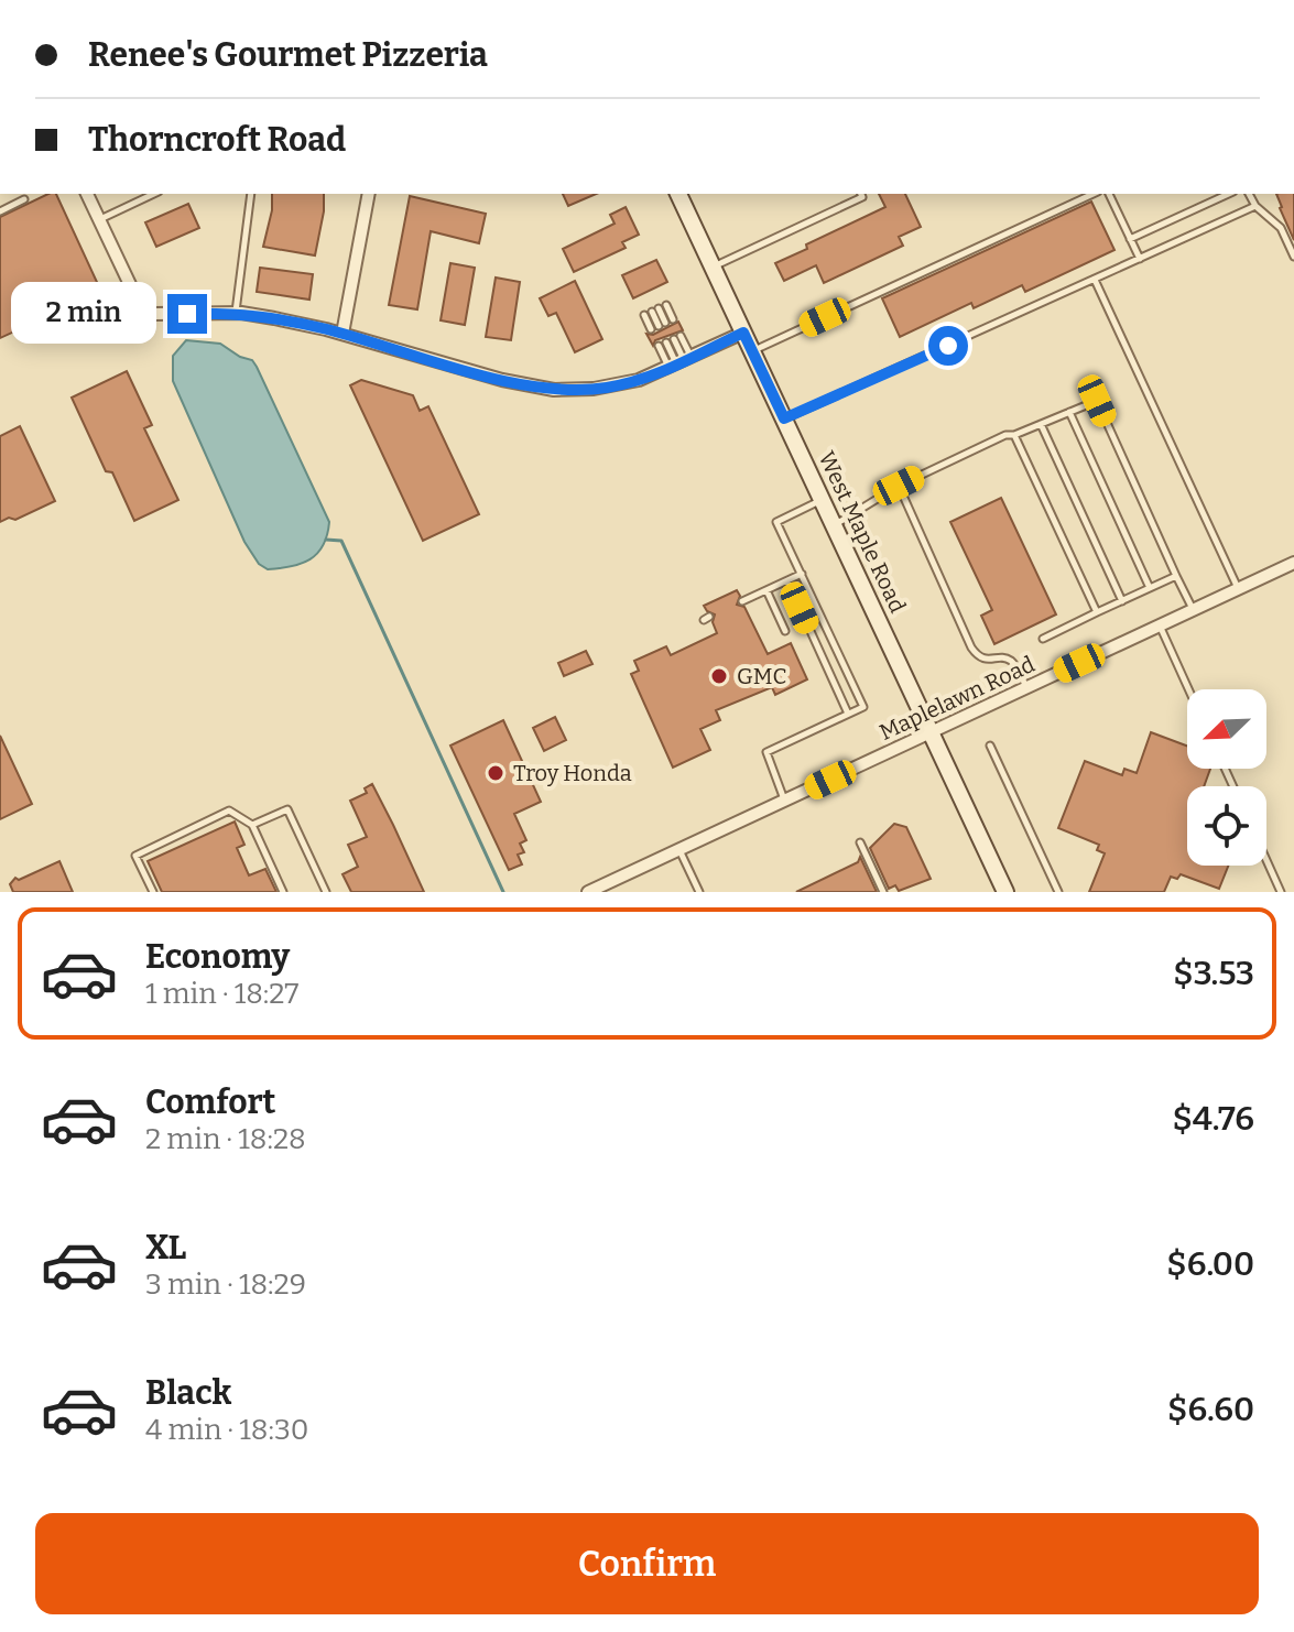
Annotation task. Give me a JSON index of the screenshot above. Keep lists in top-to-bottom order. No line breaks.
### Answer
{"streets":{"main road":["West Maple Road"],"street":["Maplelawn Road"]},"crossings":[["West Maple Road","Maplelawn Road"]],"places":["GMC","Troy Honda"],"north":"bottom left","page":{"banner":["Renee's Gourmet Pizzeria","Thorncroft Road"],"bubble":"2 min","list":[{"name":"Economy","note":"1 min · 18:27","value":"$3.53"},{"name":"Comfort","note":"2 min · 18:28","value":"$4.76"},{"name":"XL","note":"3 min · 18:29","value":"$6.00"},{"name":"Black","note":"4 min · 18:30","value":"$6.60"}],"buttons":"Confirm"}}
